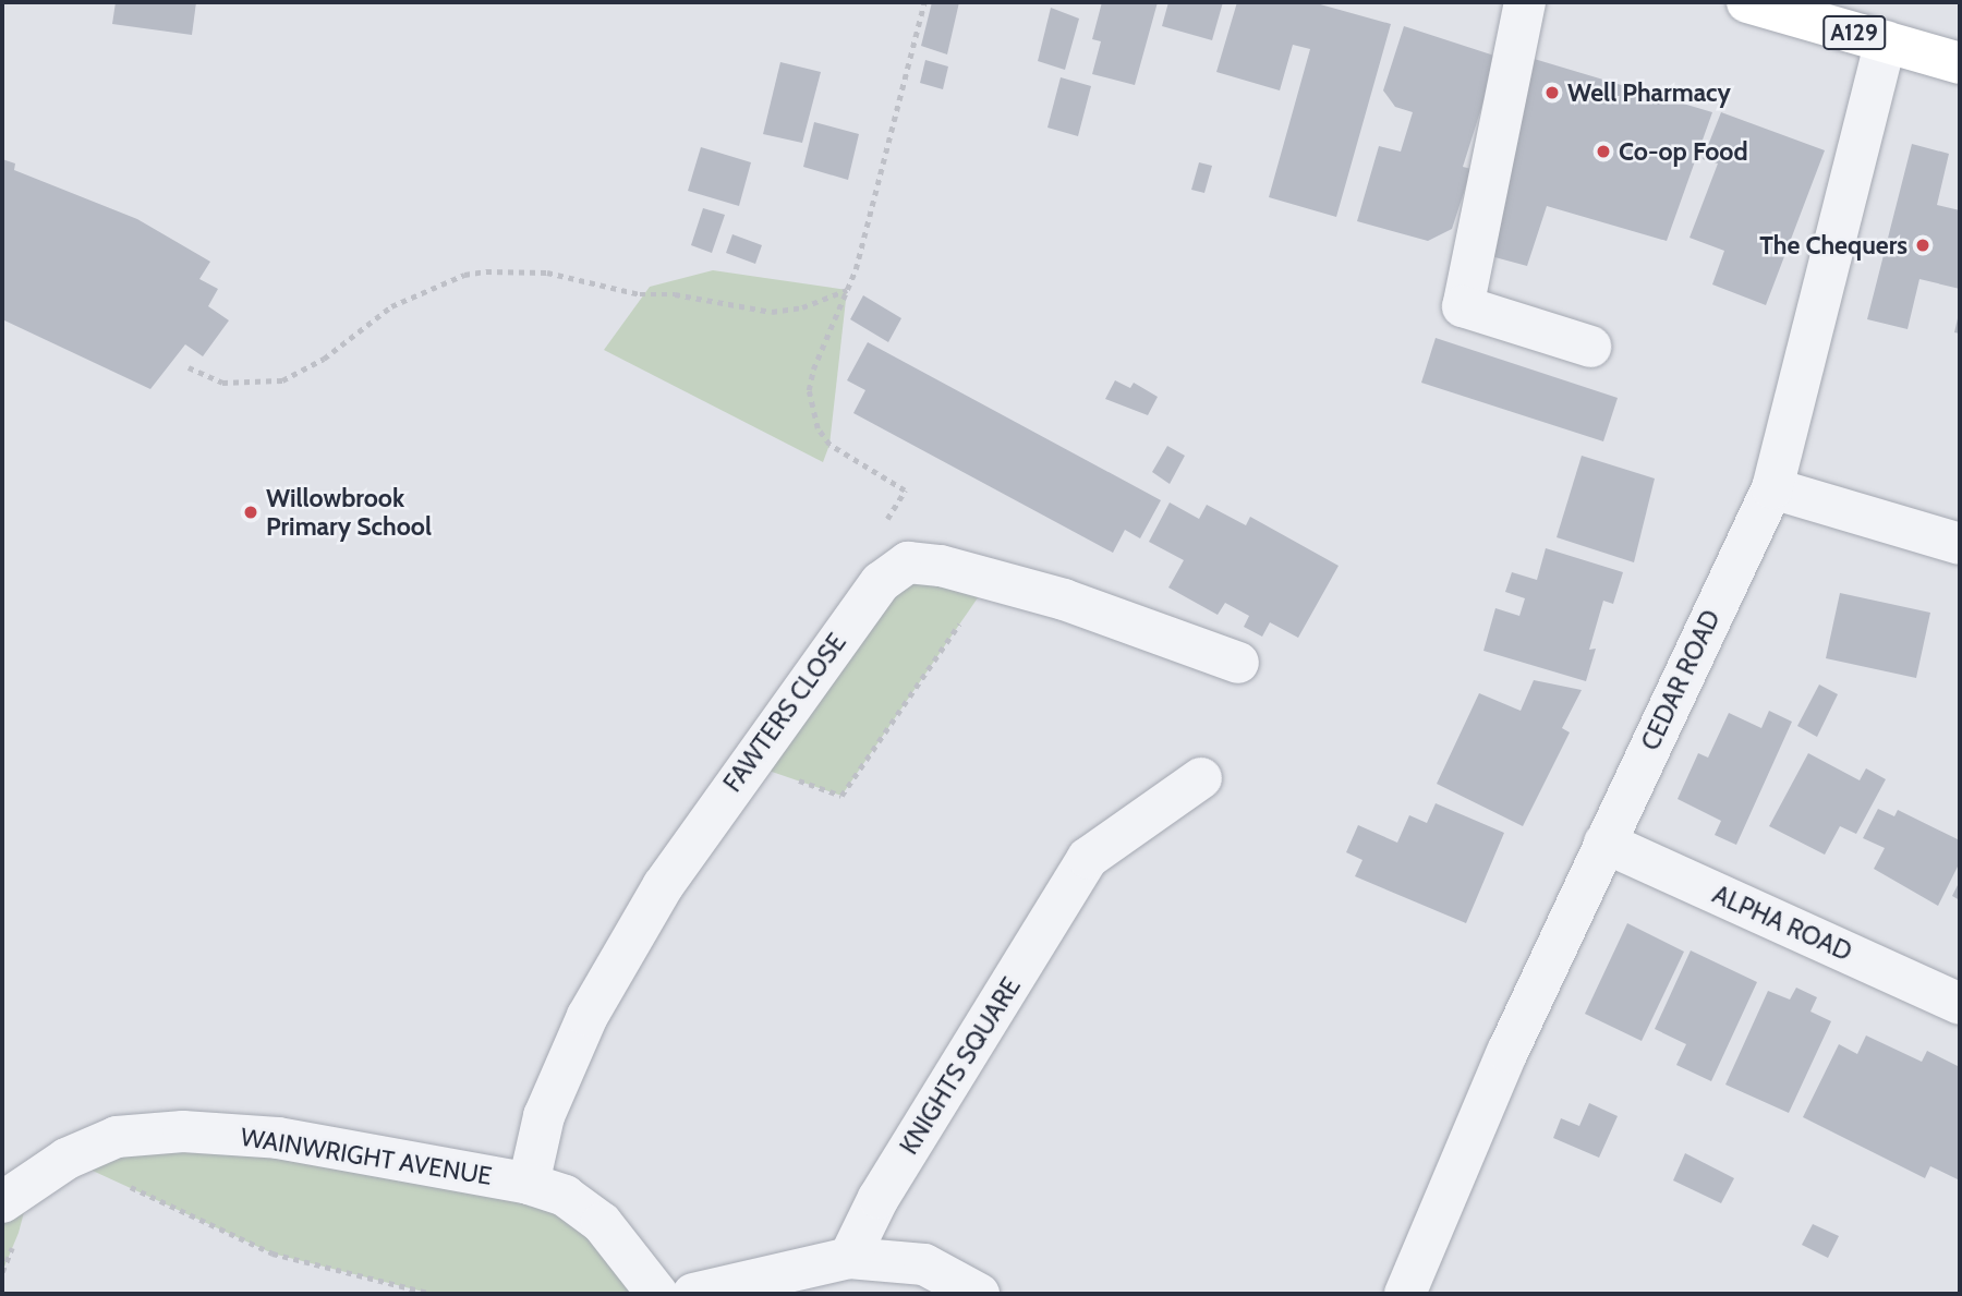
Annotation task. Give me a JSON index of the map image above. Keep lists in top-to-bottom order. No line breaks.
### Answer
{"streets":{"main road":["A129"],"street":["CEDAR ROAD","FAWTERS CLOSE","ALPHA ROAD","KNIGHTS SQUARE","WAINWRIGHT AVENUE"]},"crossings":[["A129","CEDAR ROAD"],["CEDAR ROAD","ALPHA ROAD"],["FAWTERS CLOSE","WAINWRIGHT AVENUE"]],"places":["Well Pharmacy","Co-op Food","The Chequers","Willowbrook Primary School"]}
